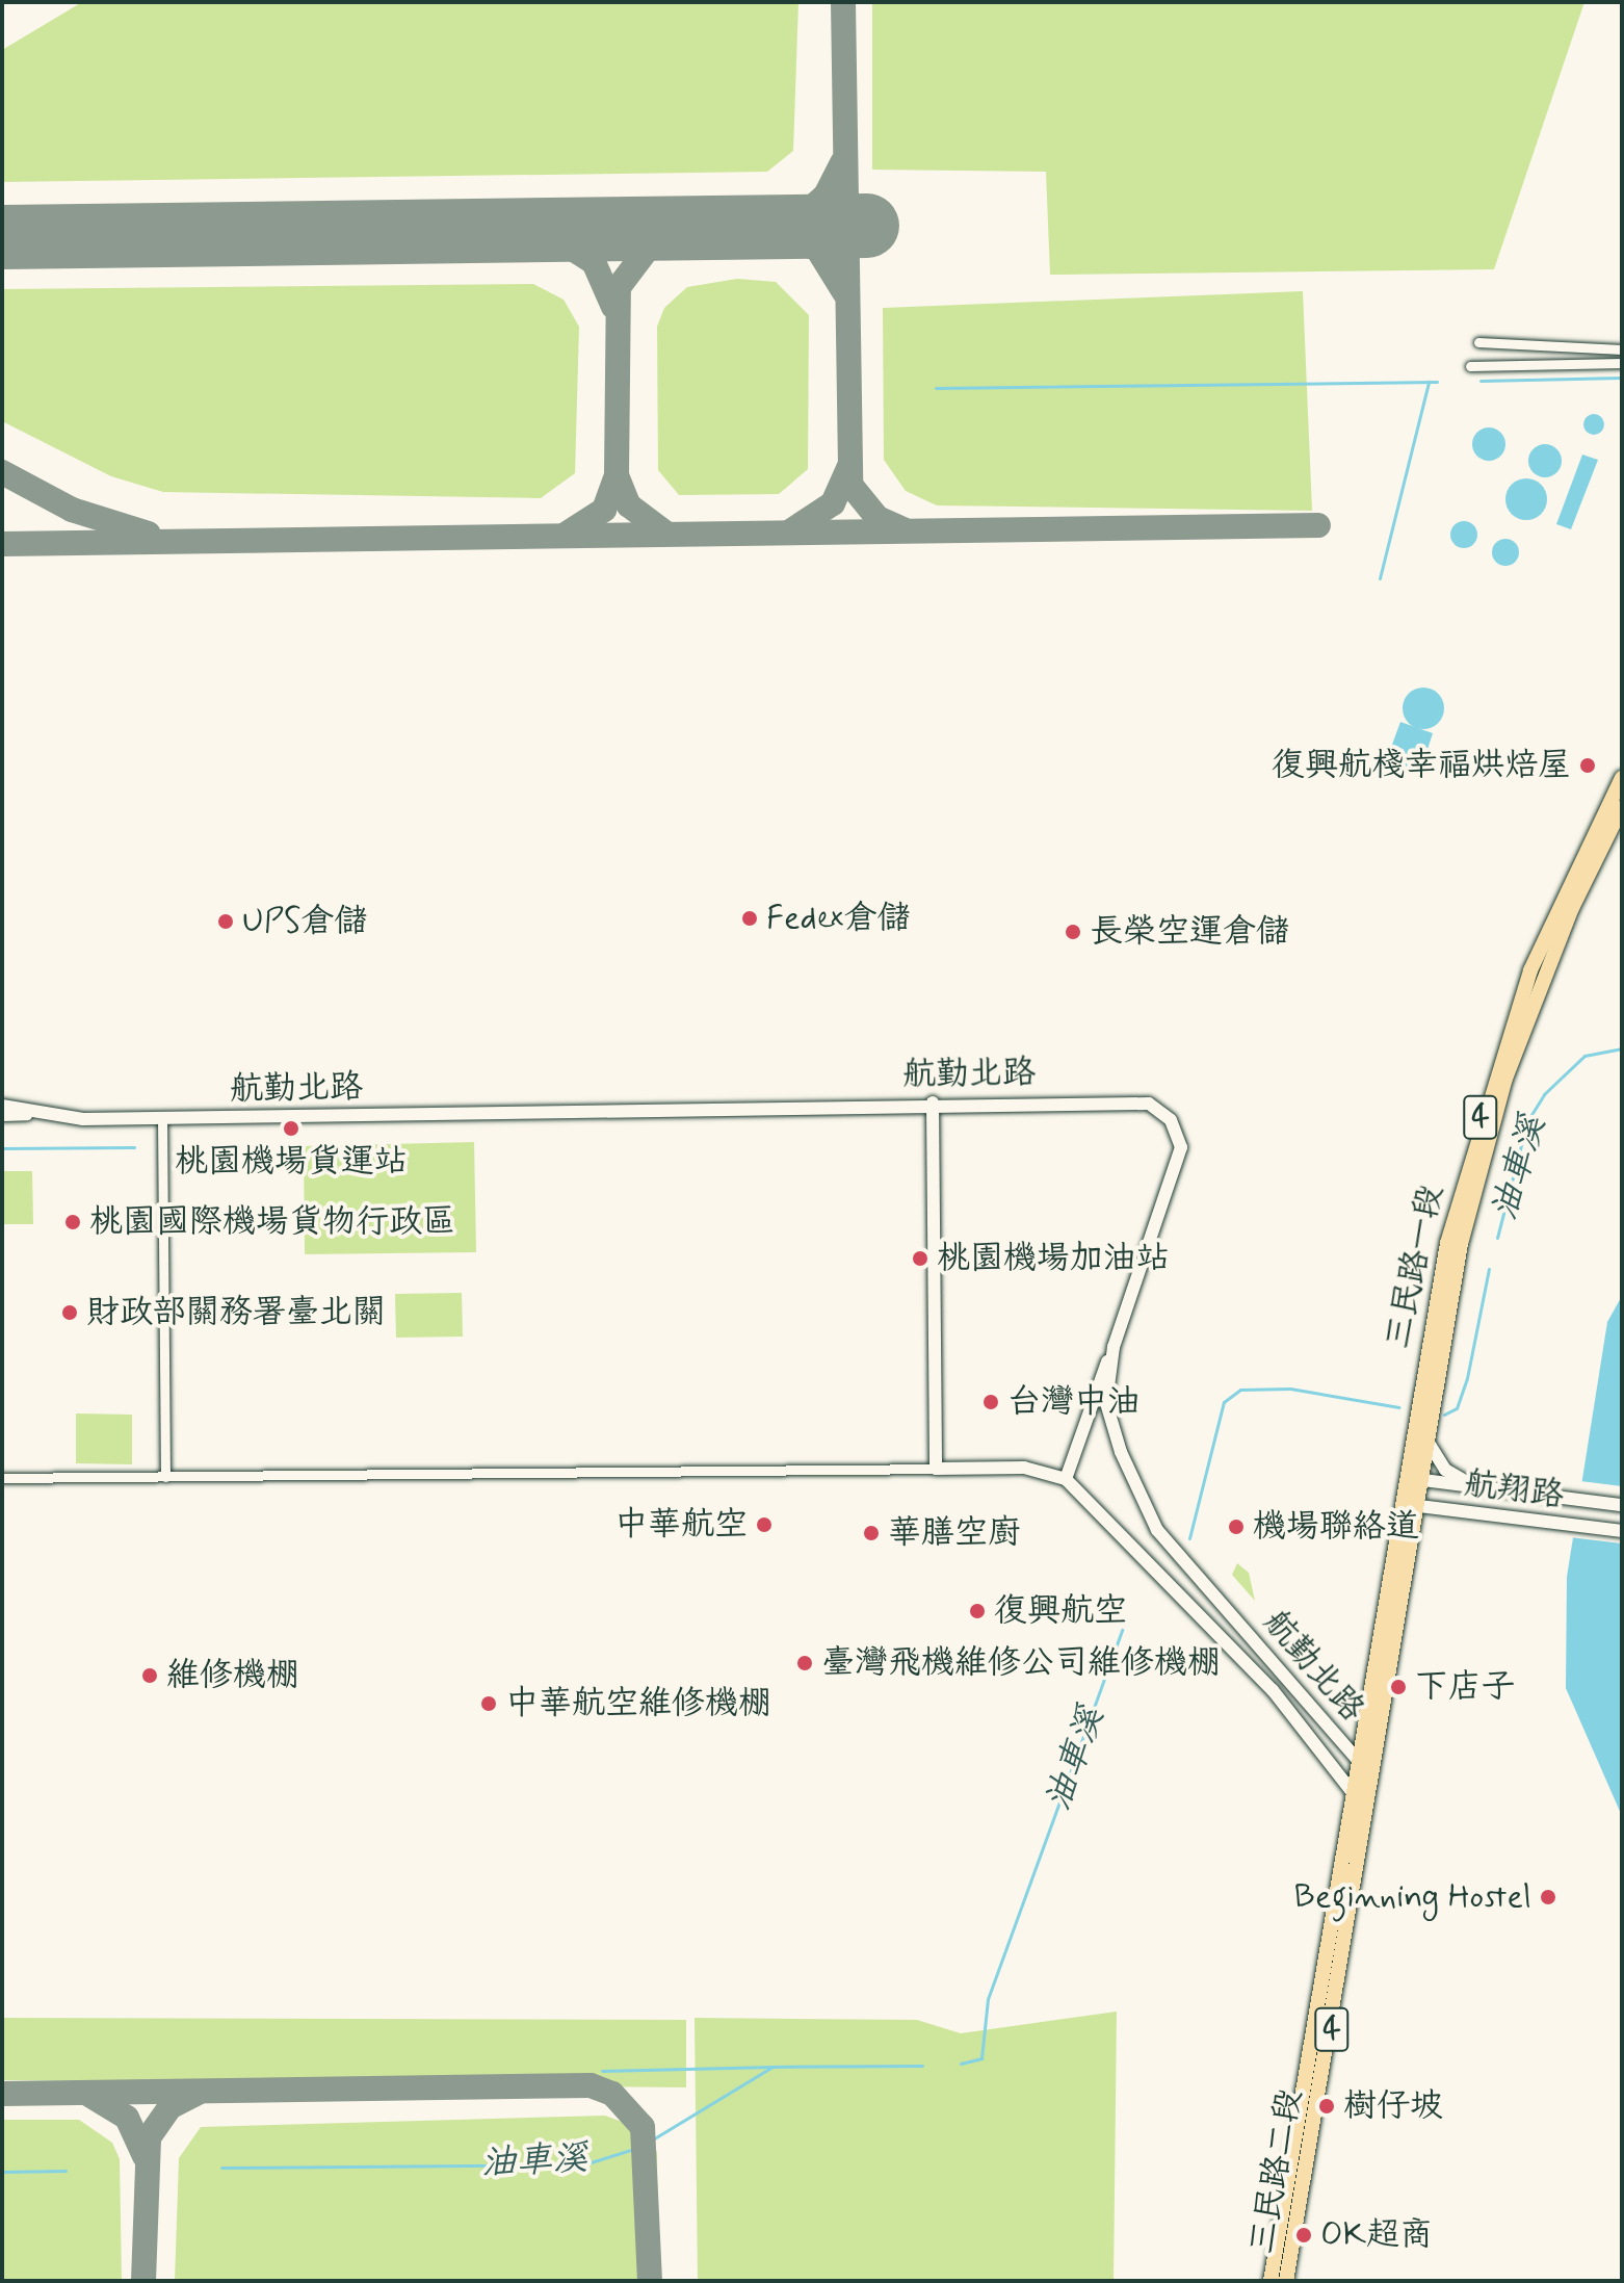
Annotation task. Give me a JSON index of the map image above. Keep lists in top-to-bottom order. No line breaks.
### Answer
{"streets":{"main road":["4","三民路一段","三民路二段"],"street":["航勤北路","航翔路"]},"crossings":[["航勤北路","三民路一段"],["航勤北路","三民路二段"],["三民路一段","航翔路"],["三民路一段","三民路二段"]],"water":["油車溪"],"places":["復興航棧幸福烘焙屋","Fedex倉儲","UPS倉儲","長榮空運倉儲","桃園機場貨運站","桃園國際機場貨物行政區","桃園機場加油站","財政部關務署臺北關","台灣中油","中華航空","機場聯絡道","華膳空廚","復興航空","臺灣飛機維修公司維修機棚","維修機棚","下店子","中華航空維修機棚","Beginning Hostel","樹仔坡","OK超商"]}
